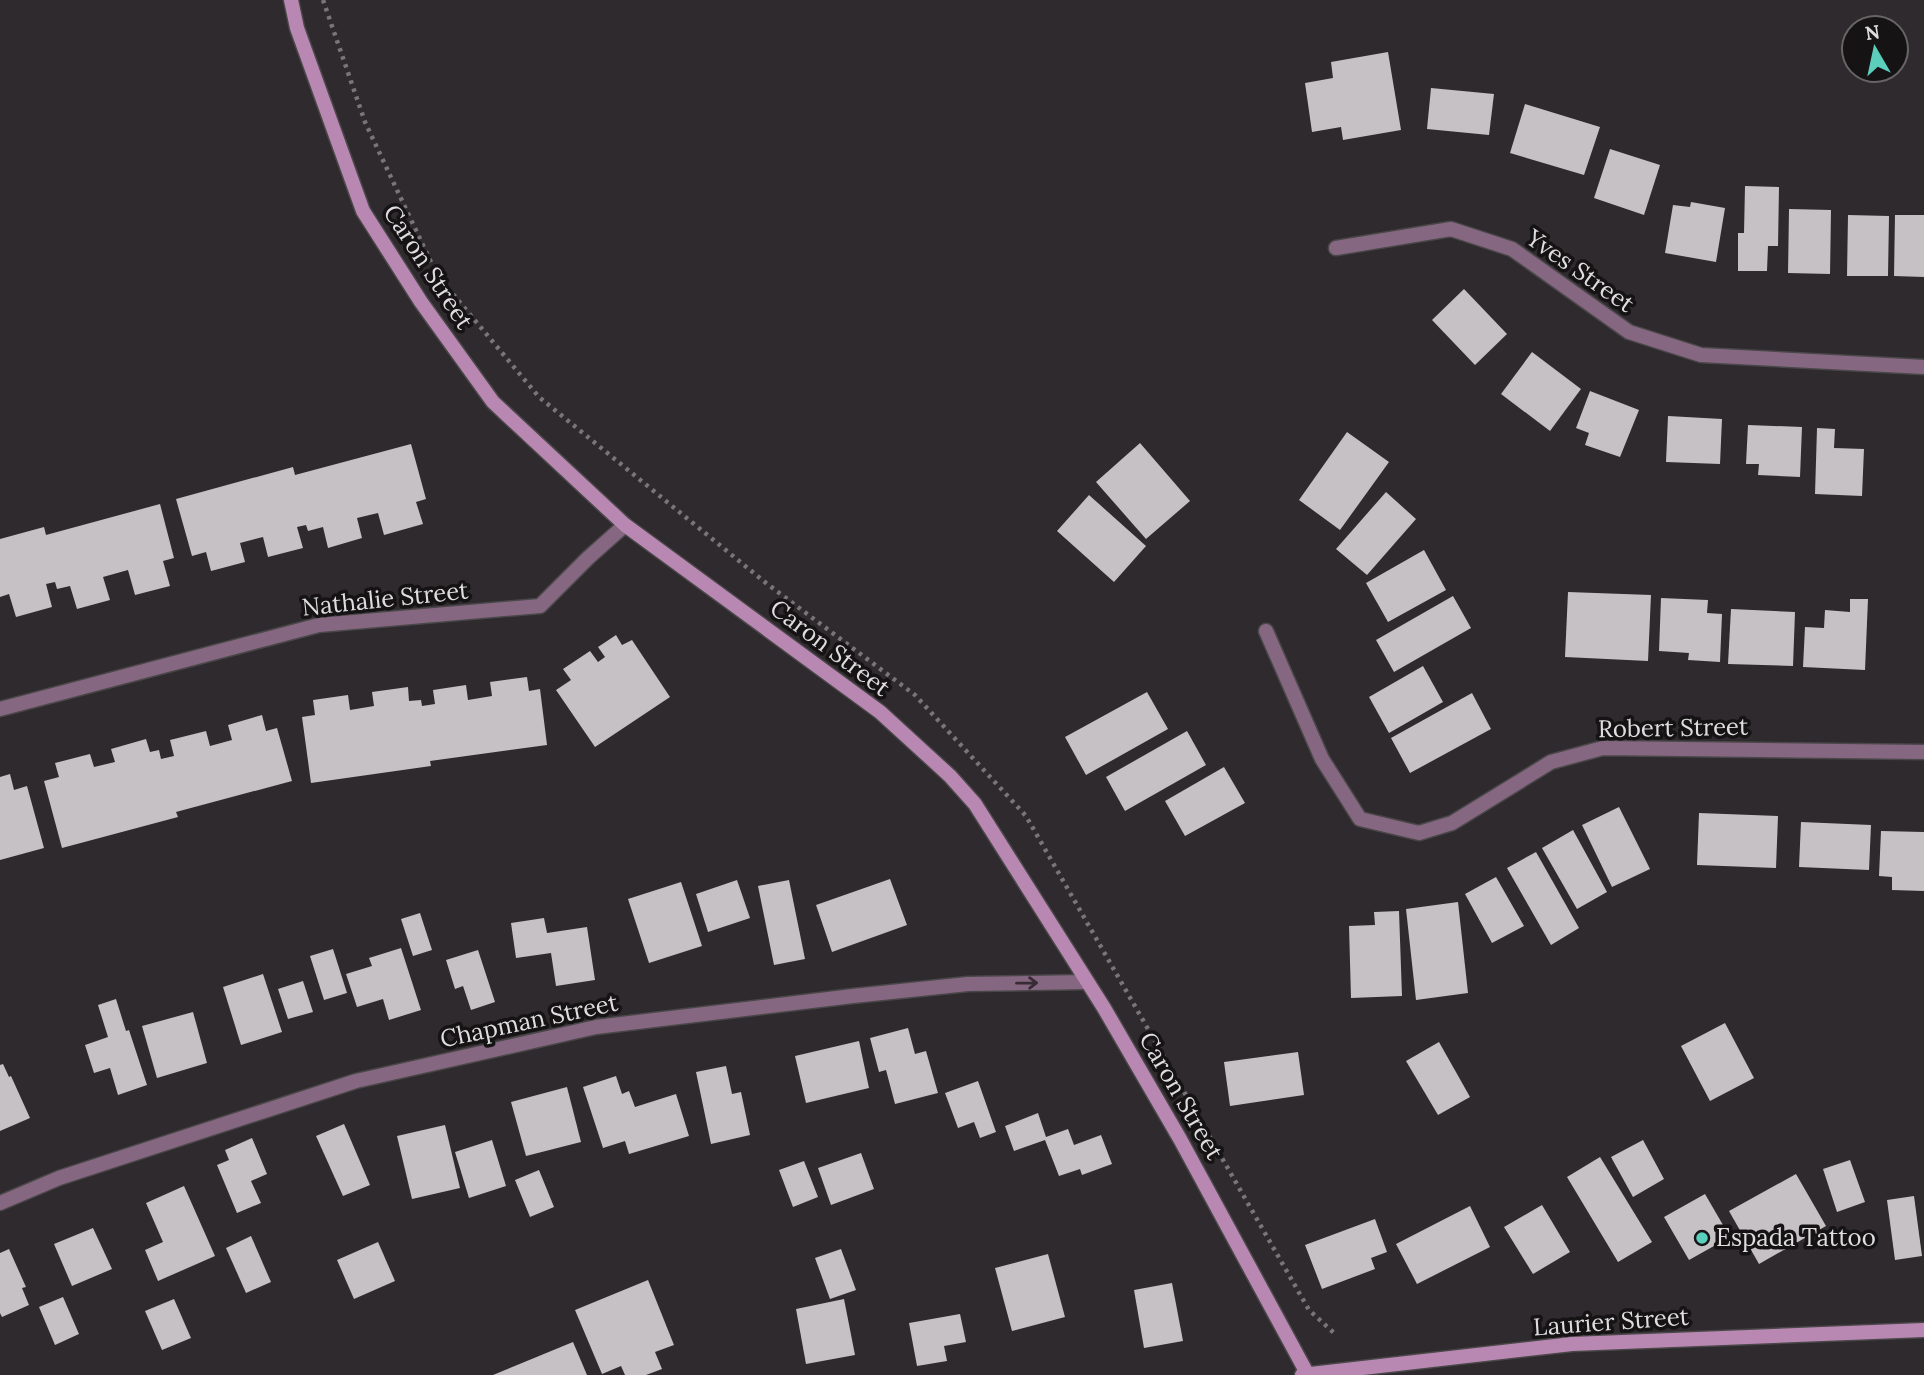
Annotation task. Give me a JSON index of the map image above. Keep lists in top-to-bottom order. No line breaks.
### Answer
{"streets":{"street":["Caron Street","Yves Street","Nathalie Street","Robert Street","Chapman Street","Laurier Street"]},"crossings":[["Caron Street","Nathalie Street"],["Caron Street","Chapman Street"],["Caron Street","Laurier Street"]],"one_way":["Chapman Street"],"places":["Espada Tattoo"],"north":"top"}
